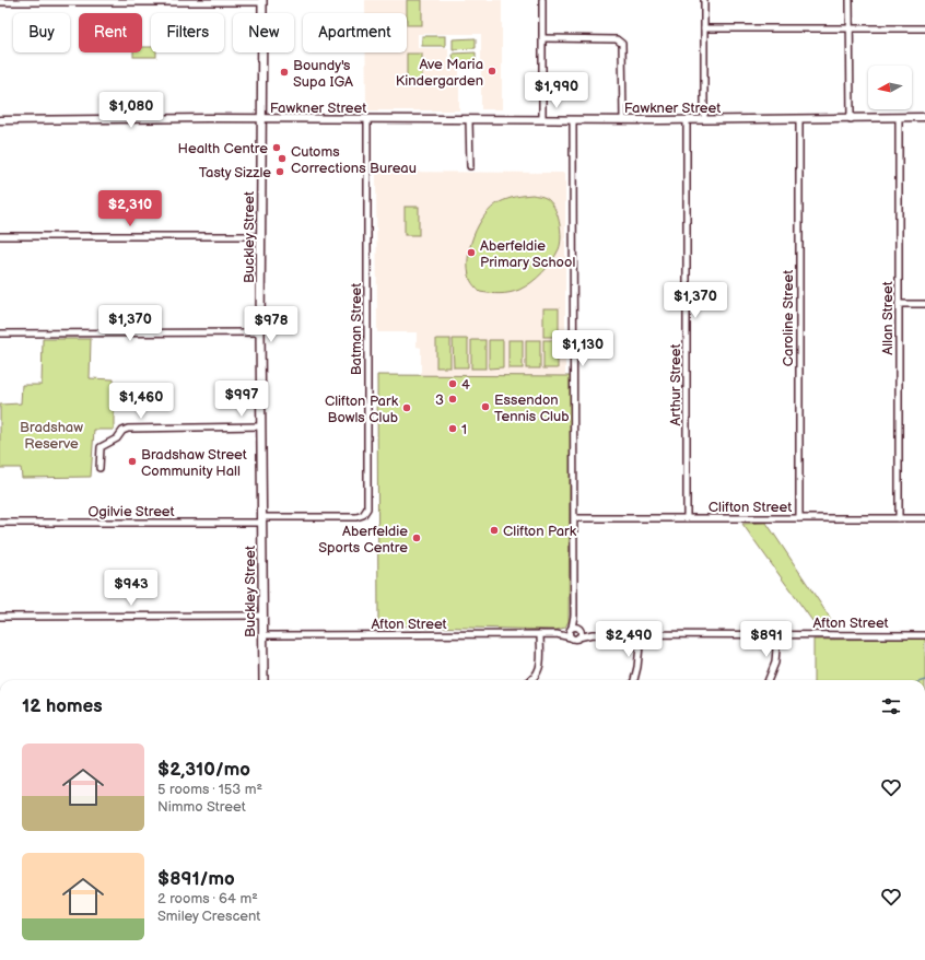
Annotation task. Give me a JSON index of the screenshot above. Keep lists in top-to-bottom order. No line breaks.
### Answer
{"streets":{"main road":["Buckley Street"],"street":["Fawkner Street","Caroline Street","Allan Street","Batman Street","Arthur Street","Clifton Street","Ogilvie Street","Afton Street"]},"crossings":[["Fawkner Street","Buckley Street"],["Fawkner Street","Caroline Street"],["Fawkner Street","Allan Street"],["Fawkner Street","Batman Street"],["Fawkner Street","Arthur Street"],["Buckley Street","Batman Street"],["Buckley Street","Ogilvie Street"],["Buckley Street","Afton Street"],["Caroline Street","Clifton Street"],["Allan Street","Clifton Street"],["Batman Street","Ogilvie Street"],["Arthur Street","Clifton Street"]],"parks":["Bradshaw Reserve"],"places":["Ave Maria Kindergarden","Boundy's Supa IGA","Health Centre","Cutoms Corrections Bureau","Tasty Sizzle","Aberfeldie Primary School","4","3","Essendon Tennis Club","Clifton Park Bowls Club","1","Bradshaw Street Community Hall","Clifton Park","Aberfeldie Sports Centre"],"north":"left","page":{"chip":["Buy","Rent","Filters","New","Apartment"],"price":["$1,990","$1,080","$2,310","$1,370","$1,370","$978","$1,130","$997","$1,460","$943","$2,490","$891"],"heading":"12 homes","list":[{"name":"$2,310/mo","note":"5 rooms · 153 m² · Nimmo Street"},{"name":"$891/mo","note":"2 rooms · 64 m² · Smiley Crescent"}]}}
